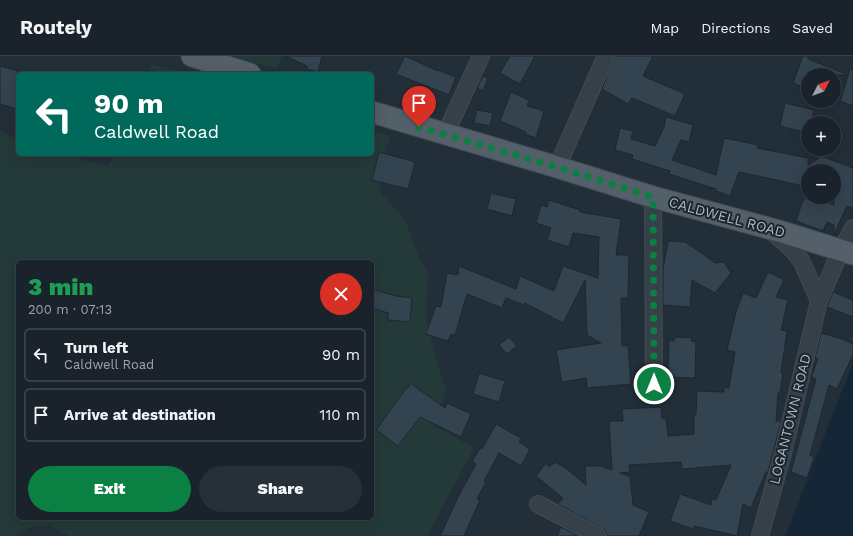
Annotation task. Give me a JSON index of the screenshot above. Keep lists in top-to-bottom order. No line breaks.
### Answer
{"streets":{"main road":["CALDWELL ROAD"],"street":["LOGANTOWN ROAD"]},"crossings":[["CALDWELL ROAD","LOGANTOWN ROAD"]],"north":"top right","page":{"header":"Routely","nav":["Map","Directions","Saved"],"map_buttons":["+","−"],"turn":["90 m","Caldwell Road"],"heading":["3 min","200 m · 07:13"],"list":[{"name":"Turn left","note":"Caldwell Road","value":"90 m"},{"name":"Arrive at destination","value":"110 m"}],"buttons":["Exit","Share"]}}
